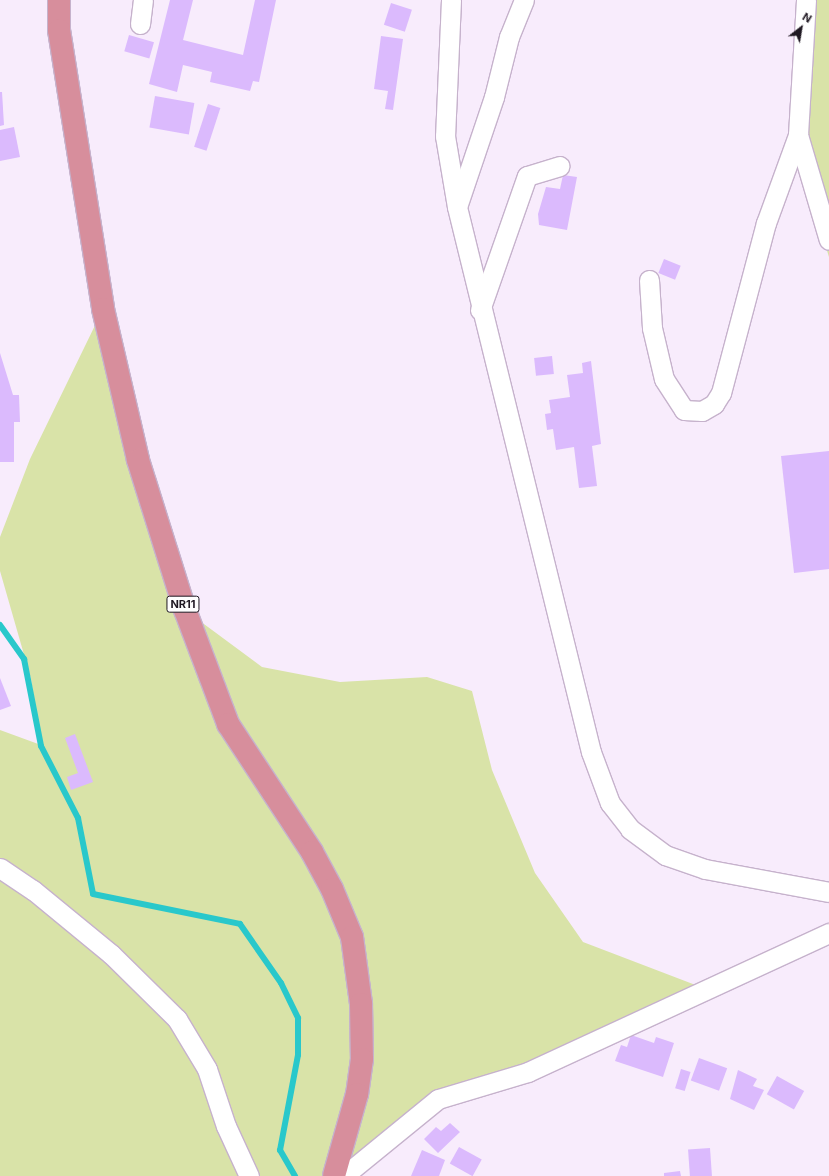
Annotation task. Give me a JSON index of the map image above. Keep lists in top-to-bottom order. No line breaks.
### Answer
{"streets":{"highway":["NR11"]},"north":"top right"}
